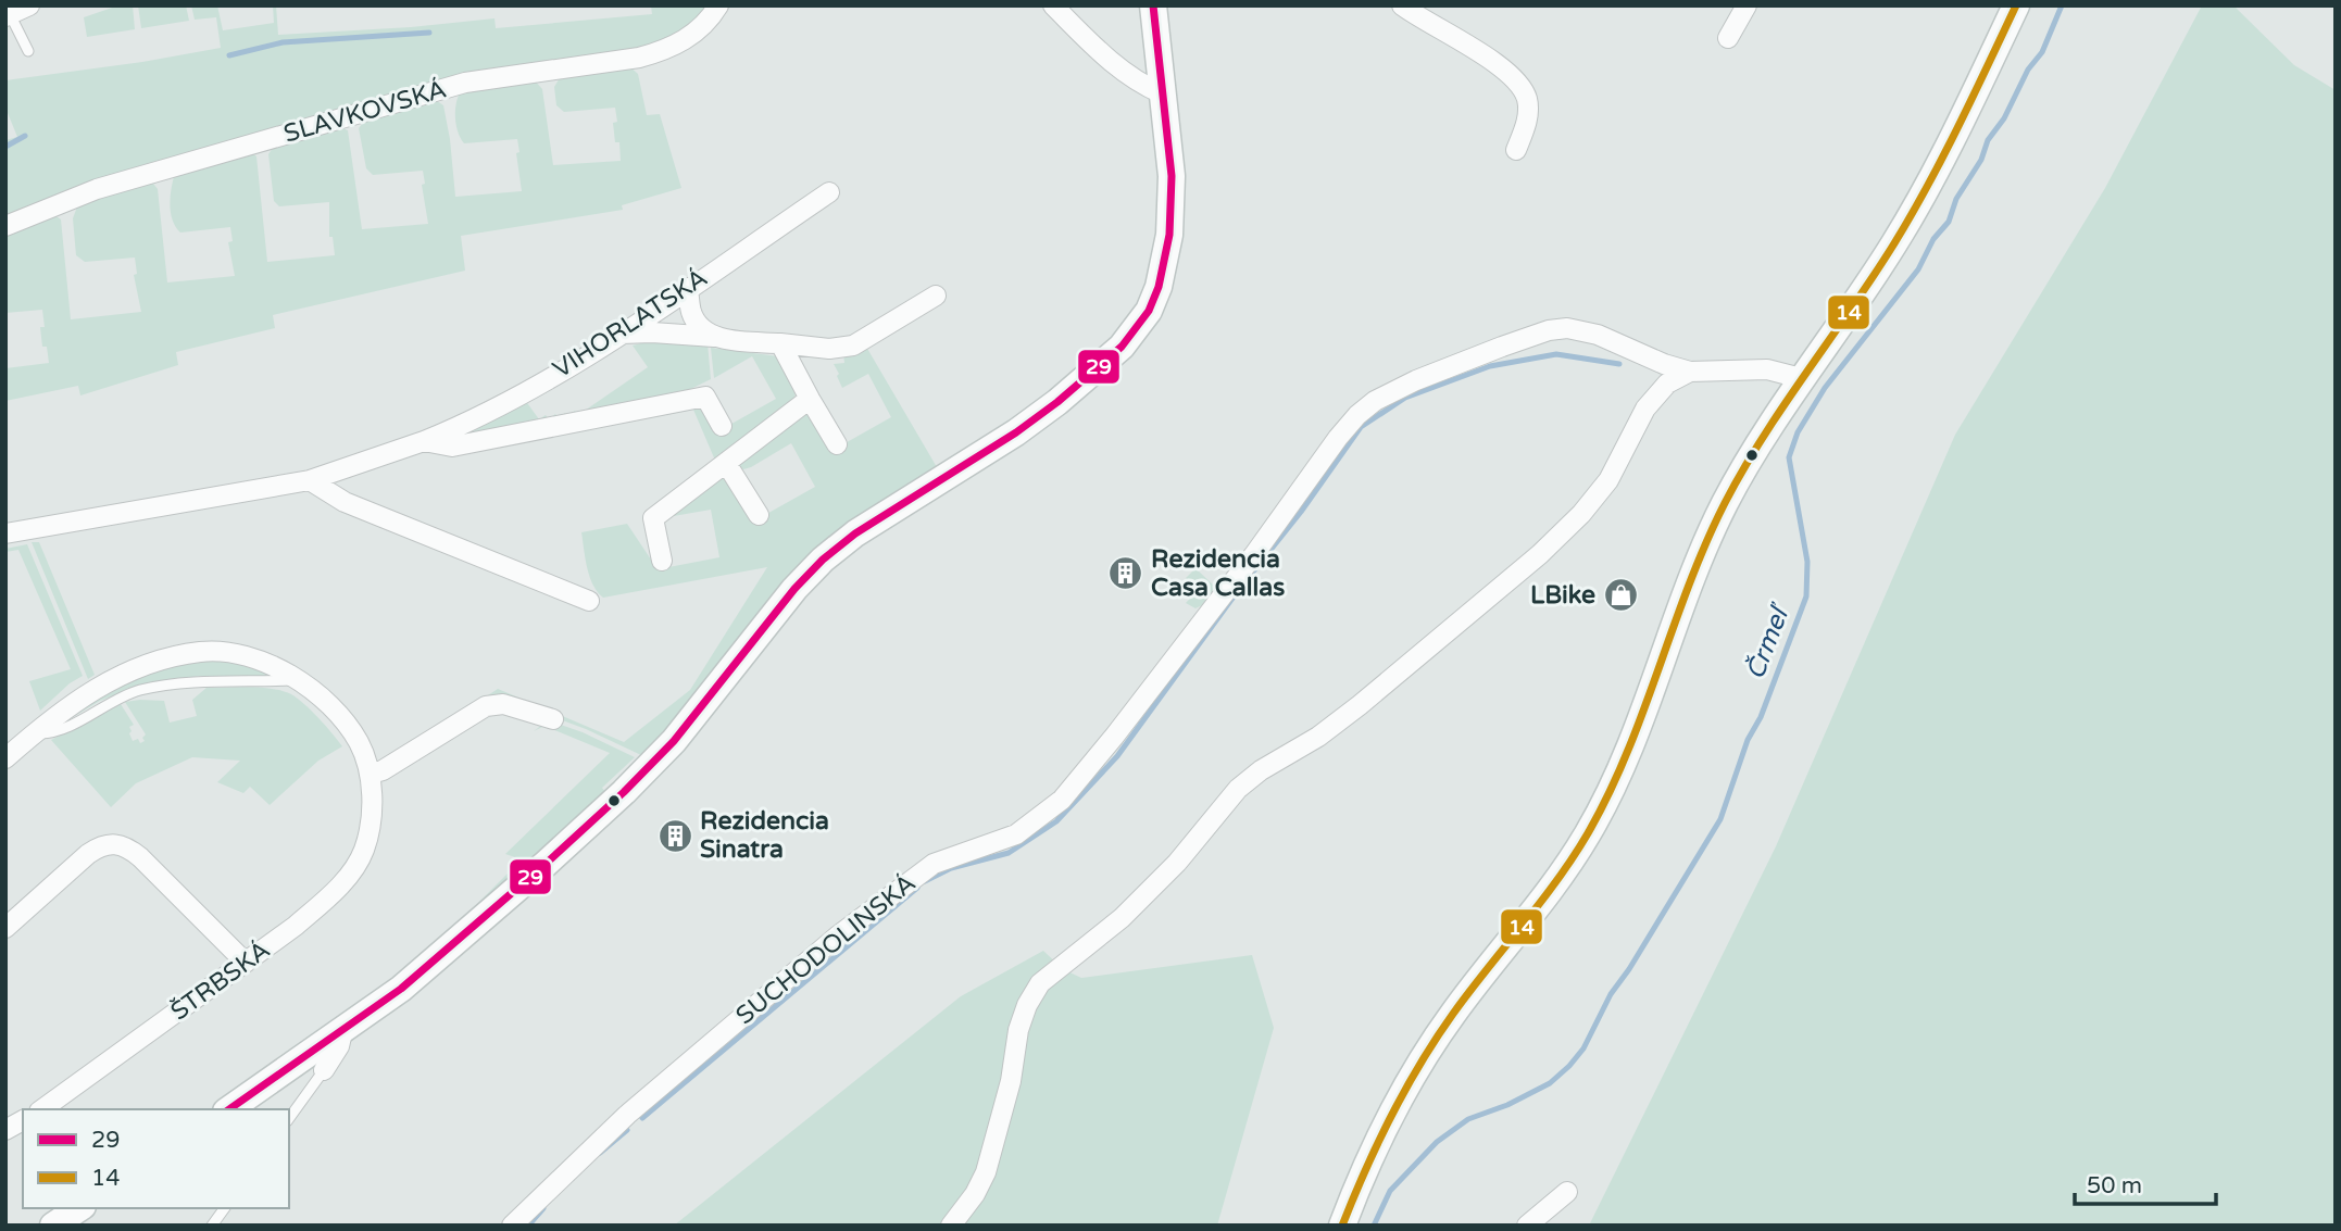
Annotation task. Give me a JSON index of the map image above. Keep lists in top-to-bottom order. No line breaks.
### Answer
{"streets":{"street":["SLAVKOVSKÁ","VIHORLATSKÁ","SUCHODOLINSKÁ","ŠTRBSKÁ"]},"water":["Črmeľ"],"places":{"building":["Rezidencia Casa Callas","Rezidencia Sinatra"],"shop":["LBike"]},"lines":["transit line 29","transit line 14"],"legend":["29","14"],"scale_bar":"50 m"}
